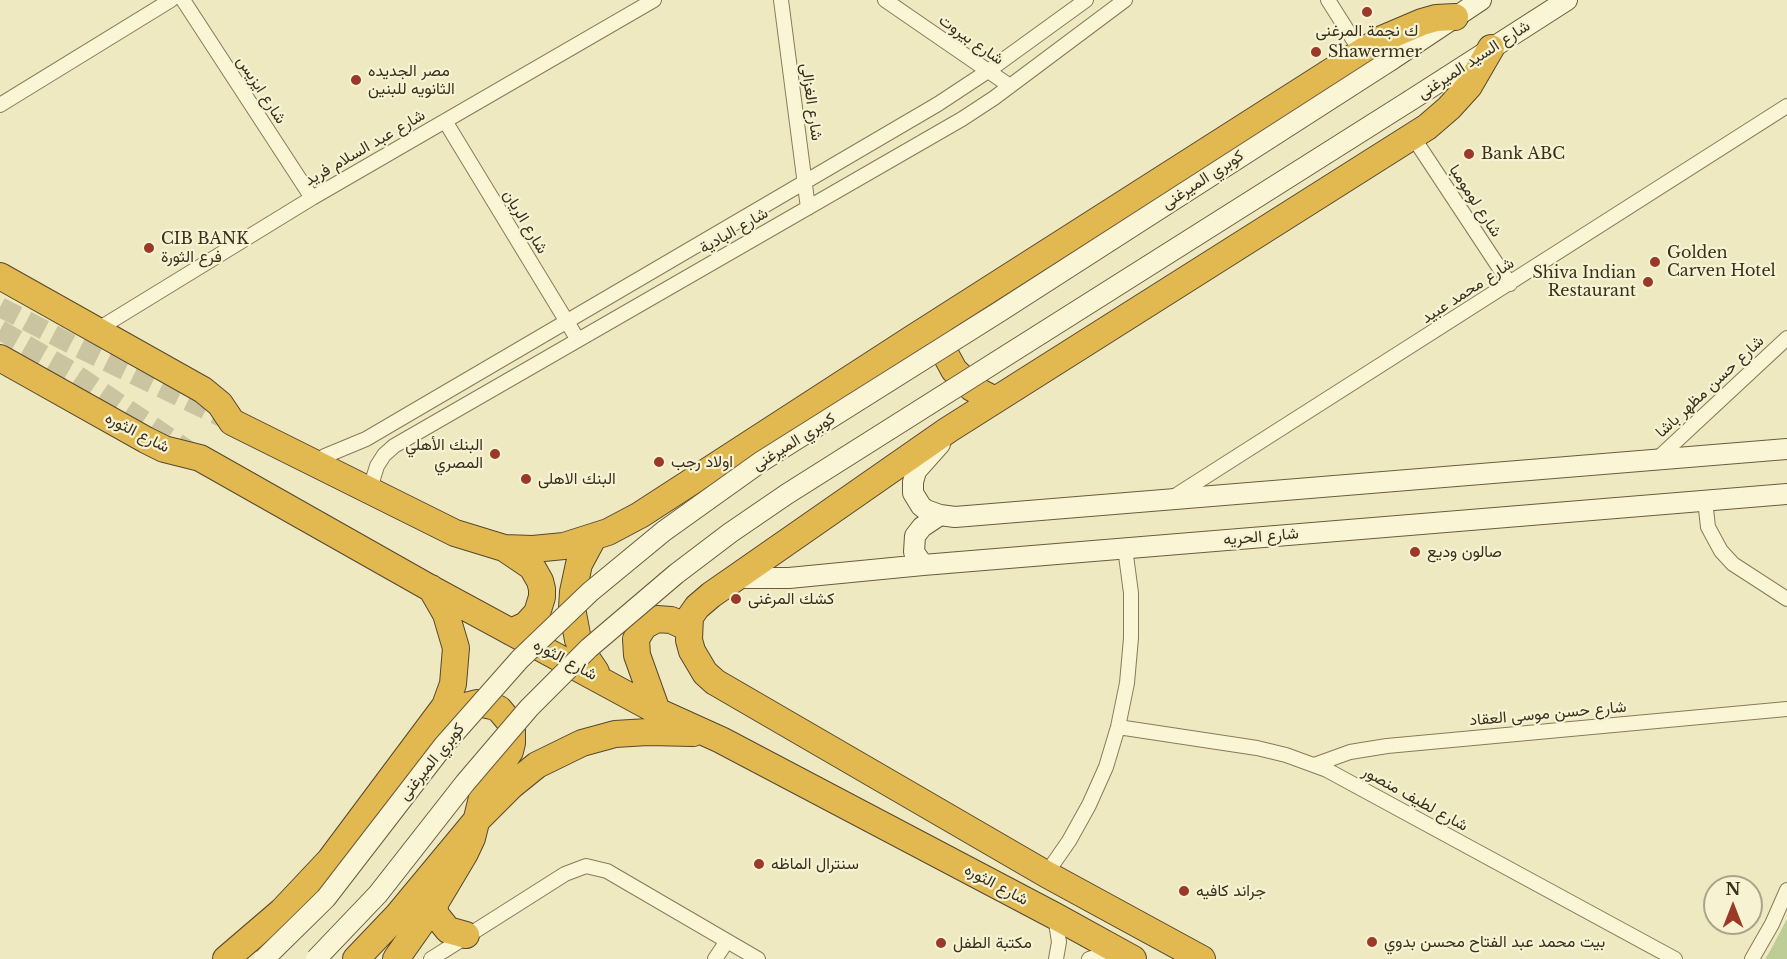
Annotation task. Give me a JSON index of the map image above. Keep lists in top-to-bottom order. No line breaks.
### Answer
{"streets":{"highway":["شارع الثوره"],"main road":["شارع السيد الميرغنى","كوبري الميرغنى","شارع الحريه"],"street":["شارع بيروت","شارع ايزيس","شارع الغزالى","شارع عبد السلام فريد","شارع لومومبا","شارع الريان","شارع البادية","شارع محمد عبيد","شارع حسن مظهر باشا","شارع حسن موسى العقاد","شارع لطيف منصور"]},"crossings":[["شارع بيروت","شارع البادية"],["شارع ايزيس","شارع عبد السلام فريد"],["شارع الغزالى","شارع البادية"],["شارع عبد السلام فريد","شارع الريان"],["شارع لومومبا","شارع محمد عبيد"],["شارع الريان","شارع البادية"],["شارع حسن موسى العقاد","شارع لطيف منصور"]],"places":["ك نجمة المرغنى","Shawermer","مصر الجديده الثانويه للبنين","Bank ABC","CIB BANK فرع الثورة","Golden Carven Hotel","Shiva Indian Restaurant","البنك الأهلي المصري","اولاد رجب","البنك الاهلى","صالون وديع","كشك المرغنى","سنترال الماظه","جراند كافيه","بيت محمد عبد الفتاح محسن بدوي","مكتبة الطفل"],"north":"top"}
